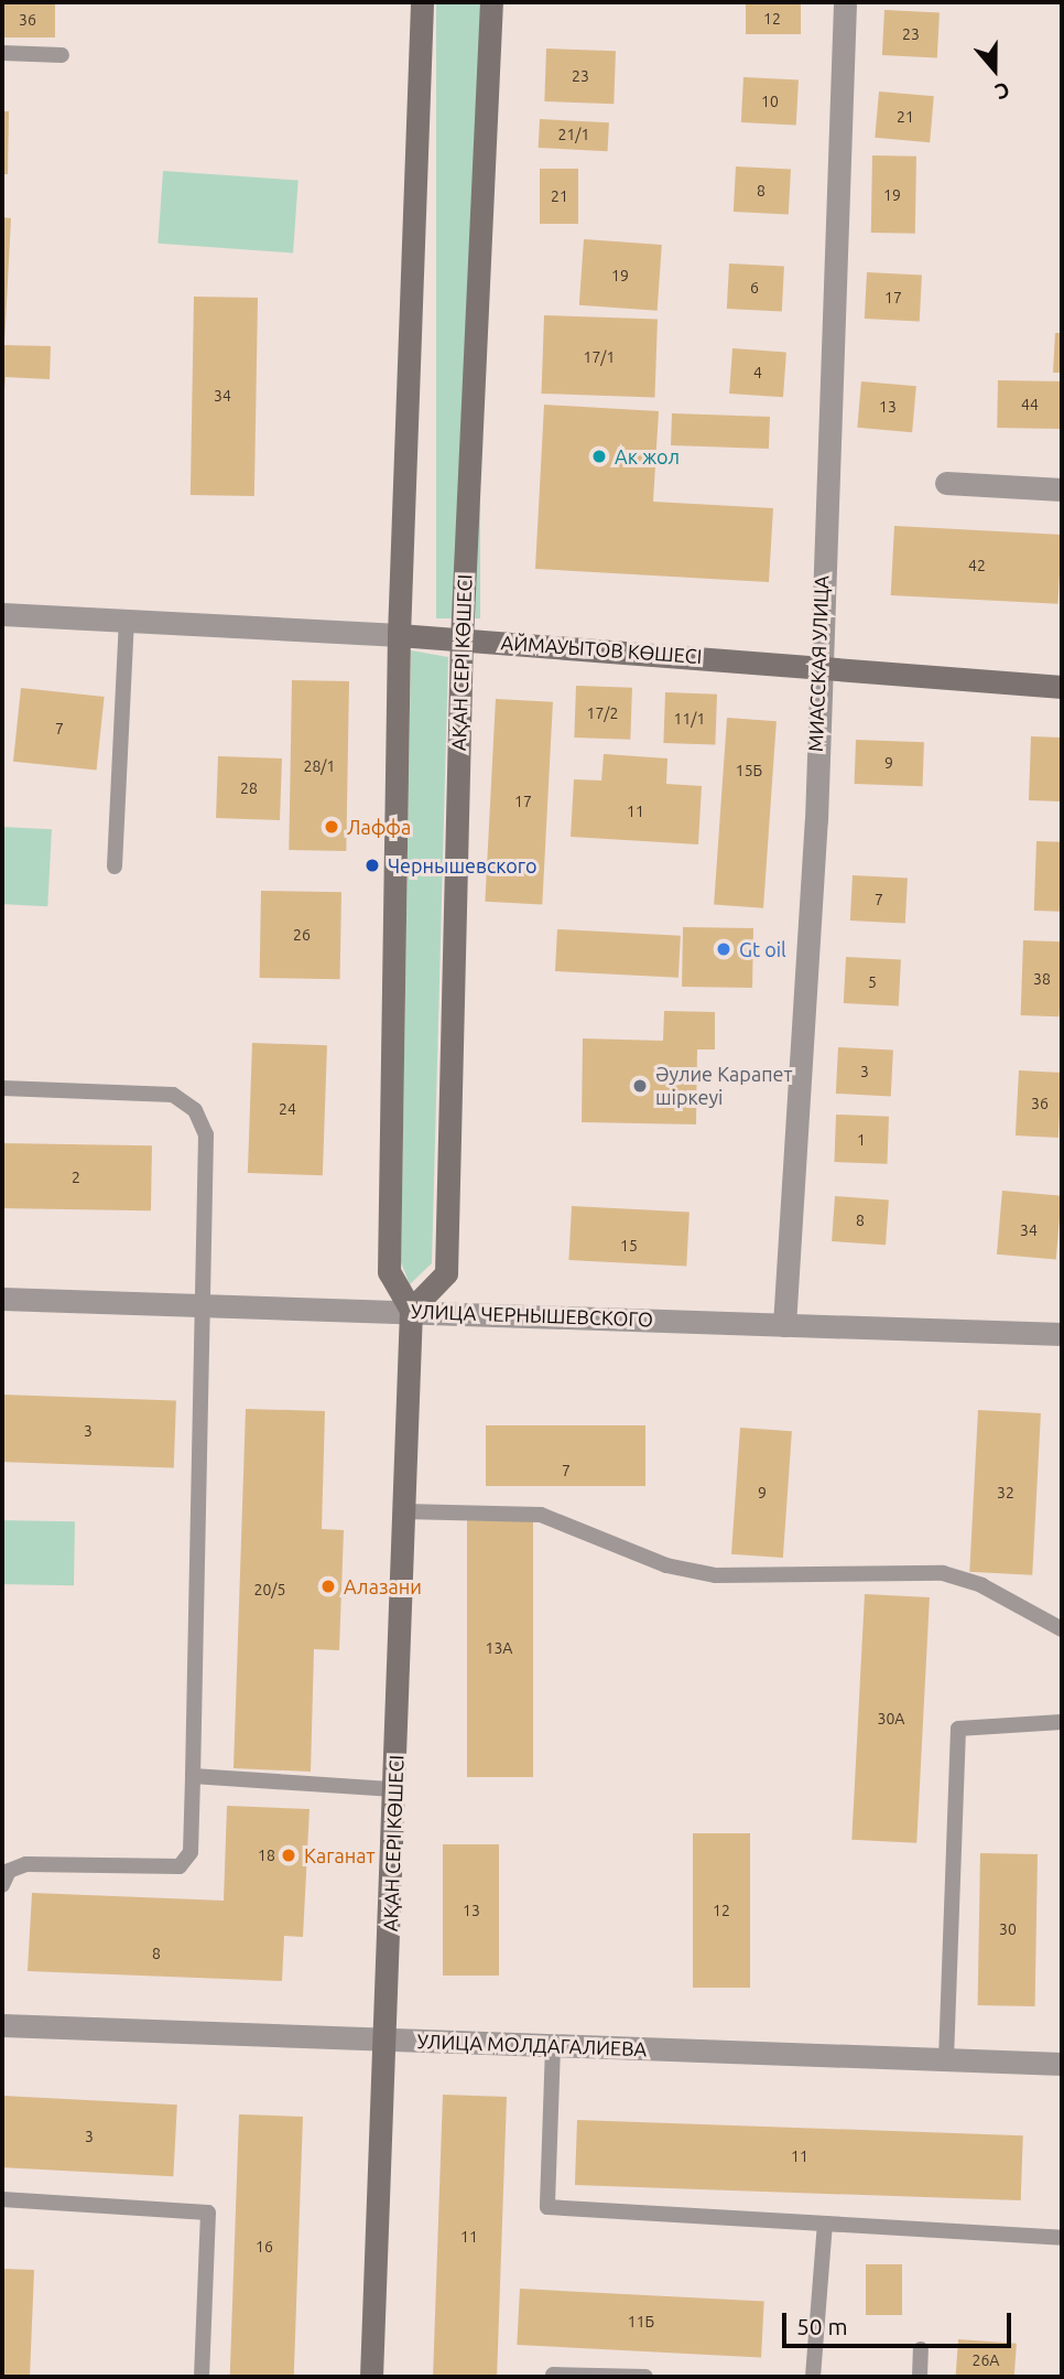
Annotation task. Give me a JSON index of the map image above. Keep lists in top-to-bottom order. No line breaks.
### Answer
{"streets":{"street":["АЙМАУЫТОВ КӨШЕСІ","АҚАН СЕРІ КӨШЕСІ","МИАССКАЯ УЛИЦА","УЛИЦА ЧЕРНЫШЕВСКОГО","УЛИЦА МОЛДАГАЛИЕВА"]},"crossings":[["АЙМАУЫТОВ КӨШЕСІ","АҚАН СЕРІ КӨШЕСІ"],["АЙМАУЫТОВ КӨШЕСІ","МИАССКАЯ УЛИЦА"],["АҚАН СЕРІ КӨШЕСІ","УЛИЦА ЧЕРНЫШЕВСКОГО"],["АҚАН СЕРІ КӨШЕСІ","УЛИЦА МОЛДАГАЛИЕВА"],["МИАССКАЯ УЛИЦА","УЛИЦА ЧЕРНЫШЕВСКОГО"]],"places":["Ак жол","Лаффа","Чернышевского","Gt oil","Әулие Карапет шіркеуі","Алазани","Каганат"],"house_numbers":["12","36","23","23","10","21","21/1","8","19","21","19","6","17","17/1","4","34","44","13","42","17/2","11/1","7","9","28/1","15Б","28","17","11","7","26","38","5","3","36","24","1","2","8","34","15","3","7","9","32","20/5","13А","30А","18","13","12","30","8","3","11","11","16","11Б","26А"],"scale_bar":"50 m","north":"bottom"}
